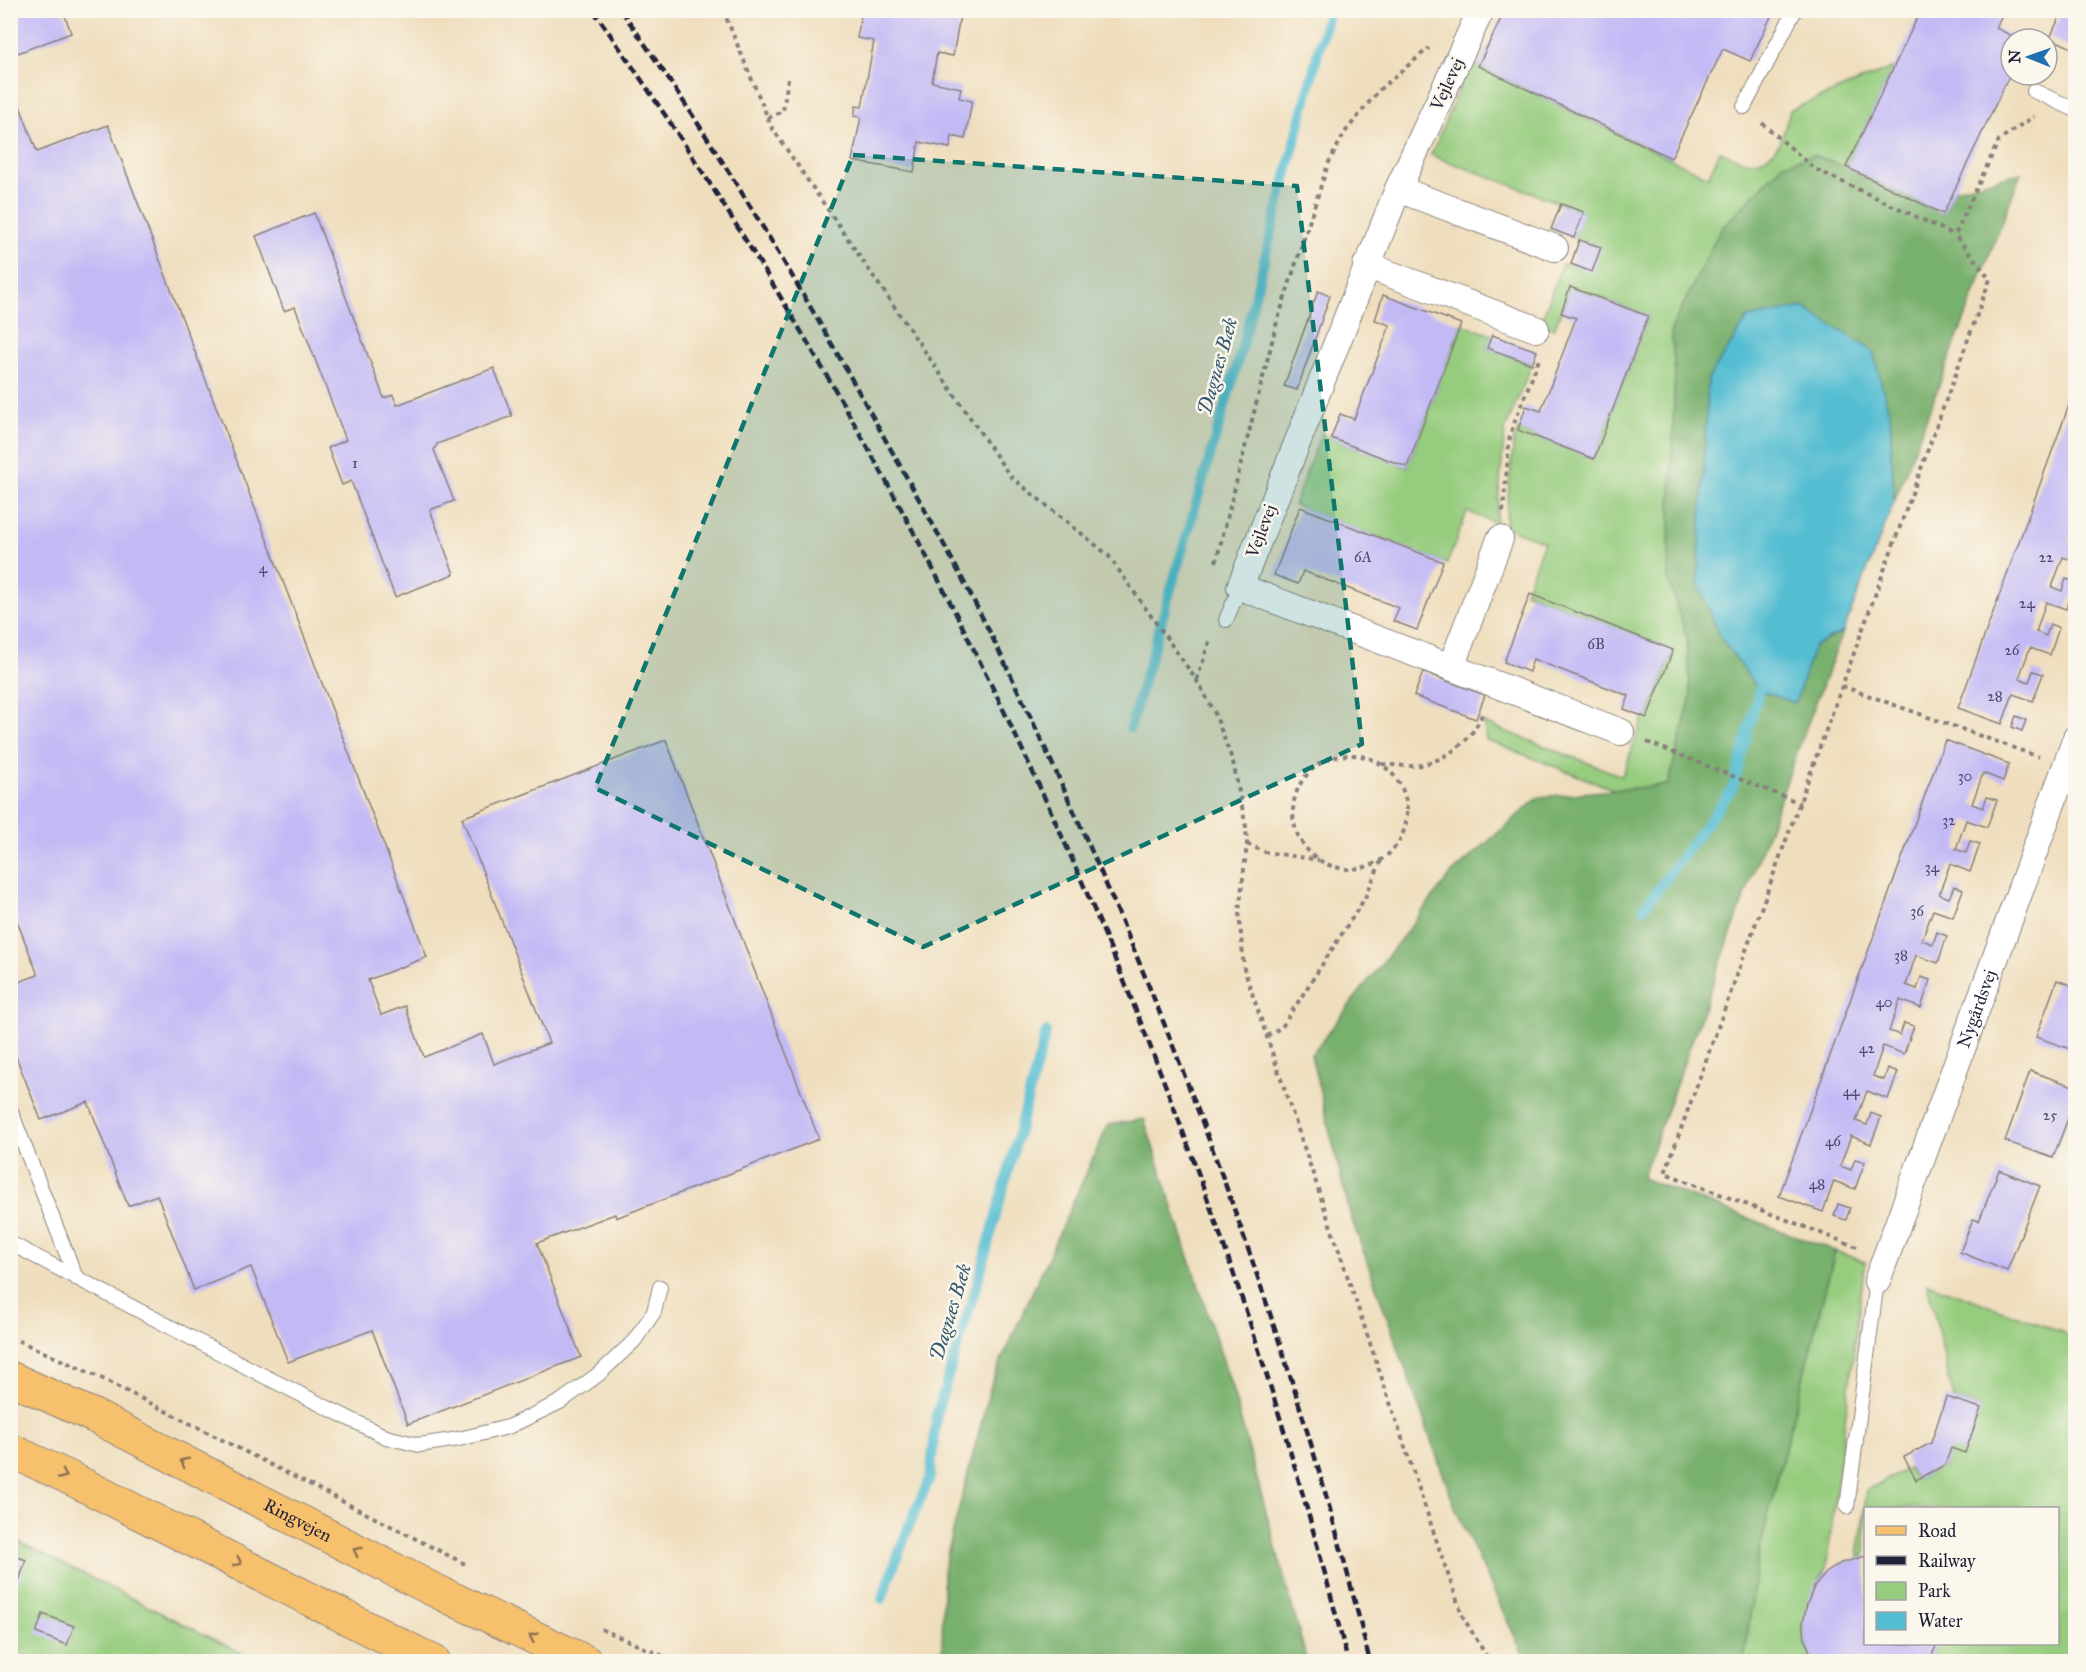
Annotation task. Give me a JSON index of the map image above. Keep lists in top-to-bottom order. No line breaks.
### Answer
{"streets":{"main road":["Ringvejen"],"street":["Vejlevej","Nygårdsvej"]},"water":["Dagnæs Bæk"],"house_numbers":["1","6A","22","4","24","6B","26","28","30","32","34","36","38","40","42","44","25","46","48"],"legend":["Road","Railway","Park","Water"],"north":"left"}
